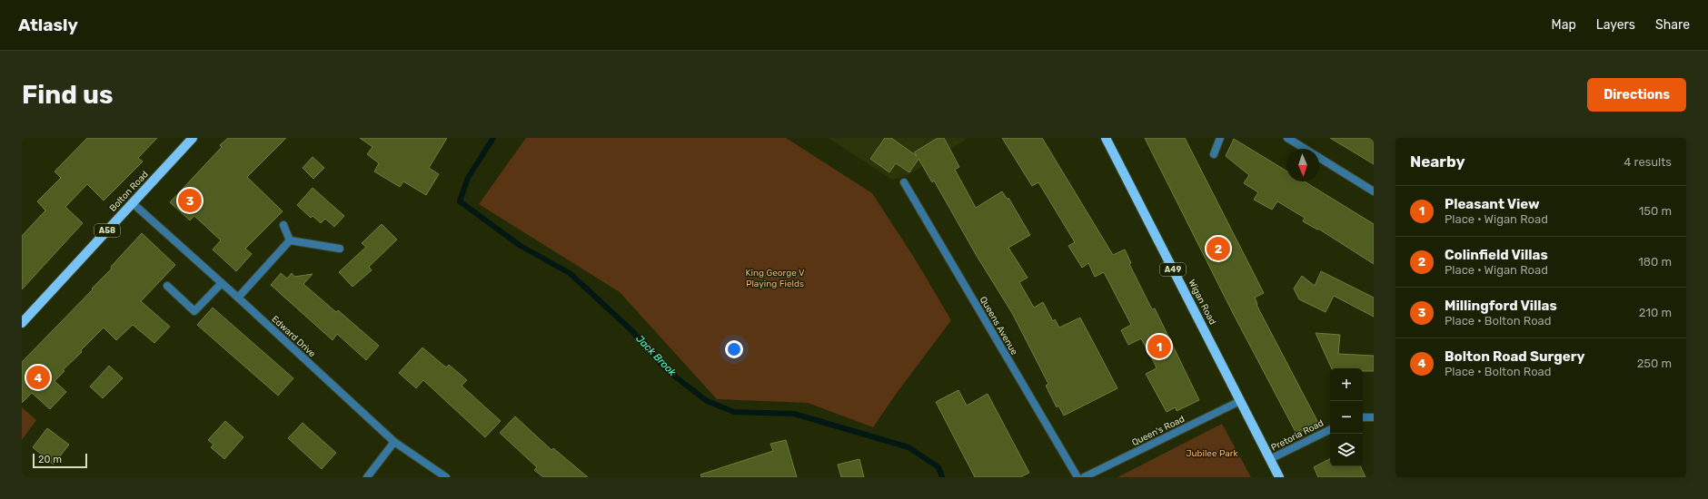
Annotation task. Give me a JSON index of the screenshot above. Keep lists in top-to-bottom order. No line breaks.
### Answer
{"streets":{"main road":["Bolton Road","A58","A49","Wigan Road"],"street":["Queens Avenue","Edward Drive","Queen's Road","Pretoria Road"]},"crossings":[["Bolton Road","Edward Drive"],["Wigan Road","Queen's Road"],["Wigan Road","Pretoria Road"]],"water":["Jack Brook"],"parks":["King George V Playing Fields","Jubilee Park"],"scale_bar":"20 m","north":"bottom","page":{"header":"Atlasly","nav":["Map","Layers","Share"],"buttons":"Directions","title":"Find us","heading":["Nearby","4 results"],"list":[{"mark":"1","name":"Pleasant View","note":"Place · Wigan Road","value":"150 m"},{"mark":"2","name":"Colinfield Villas","note":"Place · Wigan Road","value":"180 m"},{"mark":"3","name":"Millingford Villas","note":"Place · Bolton Road","value":"210 m"},{"mark":"4","name":"Bolton Road Surgery","note":"Place · Bolton Road","value":"250 m"}],"pins":["3","2","1","4"],"map_buttons":["+","−"],"scale":"20 m"}}
